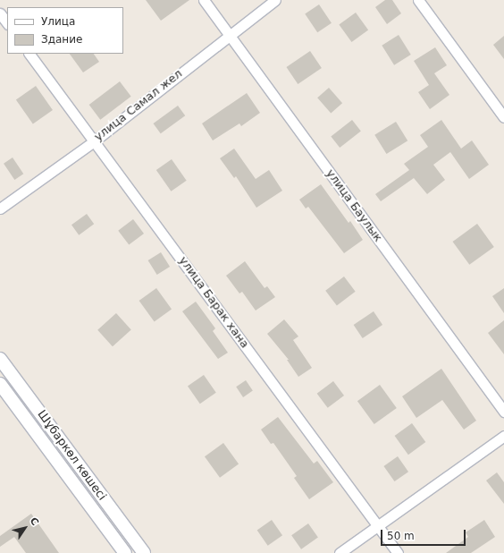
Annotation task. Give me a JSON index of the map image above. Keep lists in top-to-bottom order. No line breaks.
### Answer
{"streets":{"street":["улица Самал жел","улица Баулык","улица Барак хана","Шұбаркөл көшесі"]},"crossings":[["улица Самал жел","улица Баулык"],["улица Самал жел","улица Барак хана"]],"legend":["Улица","Здание"],"scale_bar":"50 m","north":"top right"}
